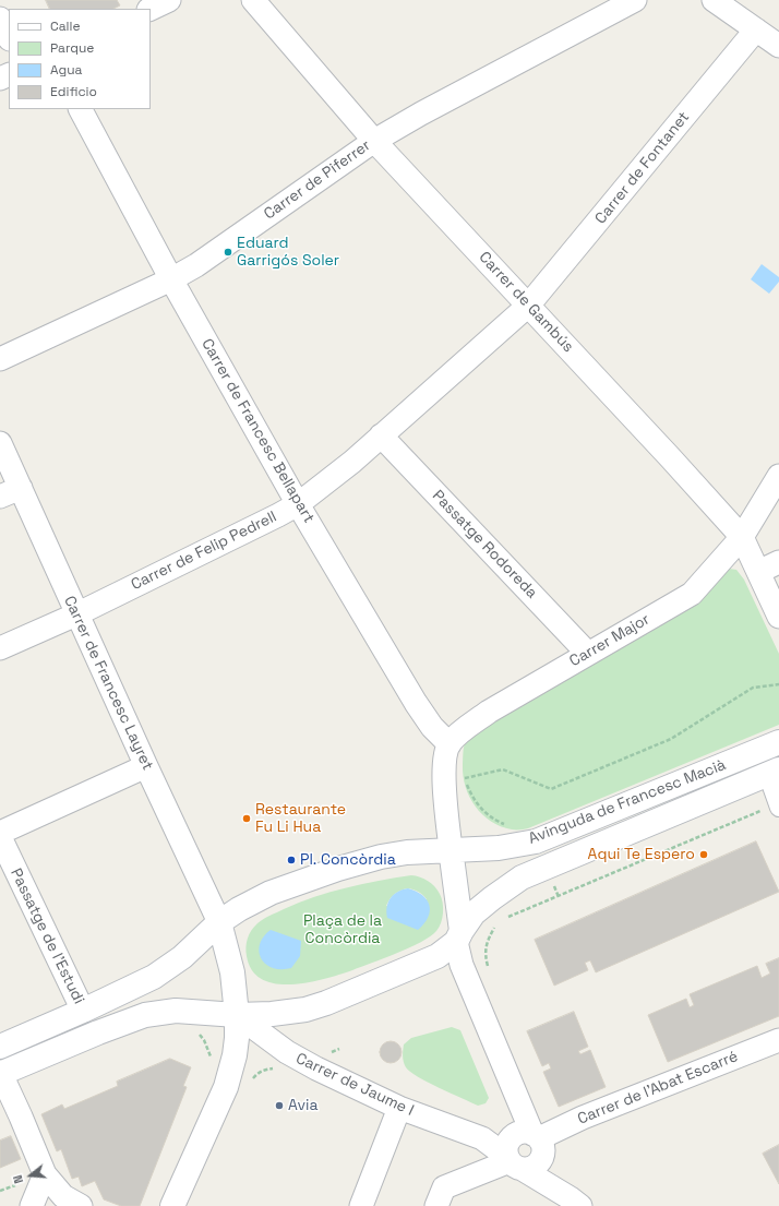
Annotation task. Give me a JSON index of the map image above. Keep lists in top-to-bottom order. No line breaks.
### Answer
{"streets":{"main road":["Avinguda de Francesc Macià"],"street":["Carrer de Fontanet","Carrer de Piferrer","Carrer de Gambús","Carrer de Francesc Bellapart","Passatge Rodoreda","Carrer de Felip Pedrell","Carrer Major","Carrer de Francesc Layret","Passatge de l'Estudi","Carrer de Jaume I","Carrer de l'Abat Escarré"]},"crossings":[["Carrer de Fontanet","Carrer de Gambús"],["Carrer de Fontanet","Carrer de Felip Pedrell"],["Carrer de Piferrer","Carrer de Gambús"],["Carrer de Piferrer","Carrer de Francesc Bellapart"],["Carrer de Gambús","Carrer de Felip Pedrell"],["Carrer de Gambús","Carrer Major"],["Carrer de Francesc Bellapart","Carrer de Felip Pedrell"],["Carrer de Francesc Bellapart","Carrer Major"],["Passatge Rodoreda","Carrer de Felip Pedrell"],["Passatge Rodoreda","Carrer Major"],["Carrer de Felip Pedrell","Carrer de Francesc Layret"],["Carrer Major","Avinguda de Francesc Macià"],["Carrer de Jaume I","Carrer de l'Abat Escarré"]],"parks":["Plaça de la Concòrdia"],"places":["Eduard Garrigós Soler","Restaurante Fu Li Hua","Aqui Te Espero","Pl. Concòrdia","Avia"],"legend":["Calle","Parque","Agua","Edificio"],"north":"left"}
